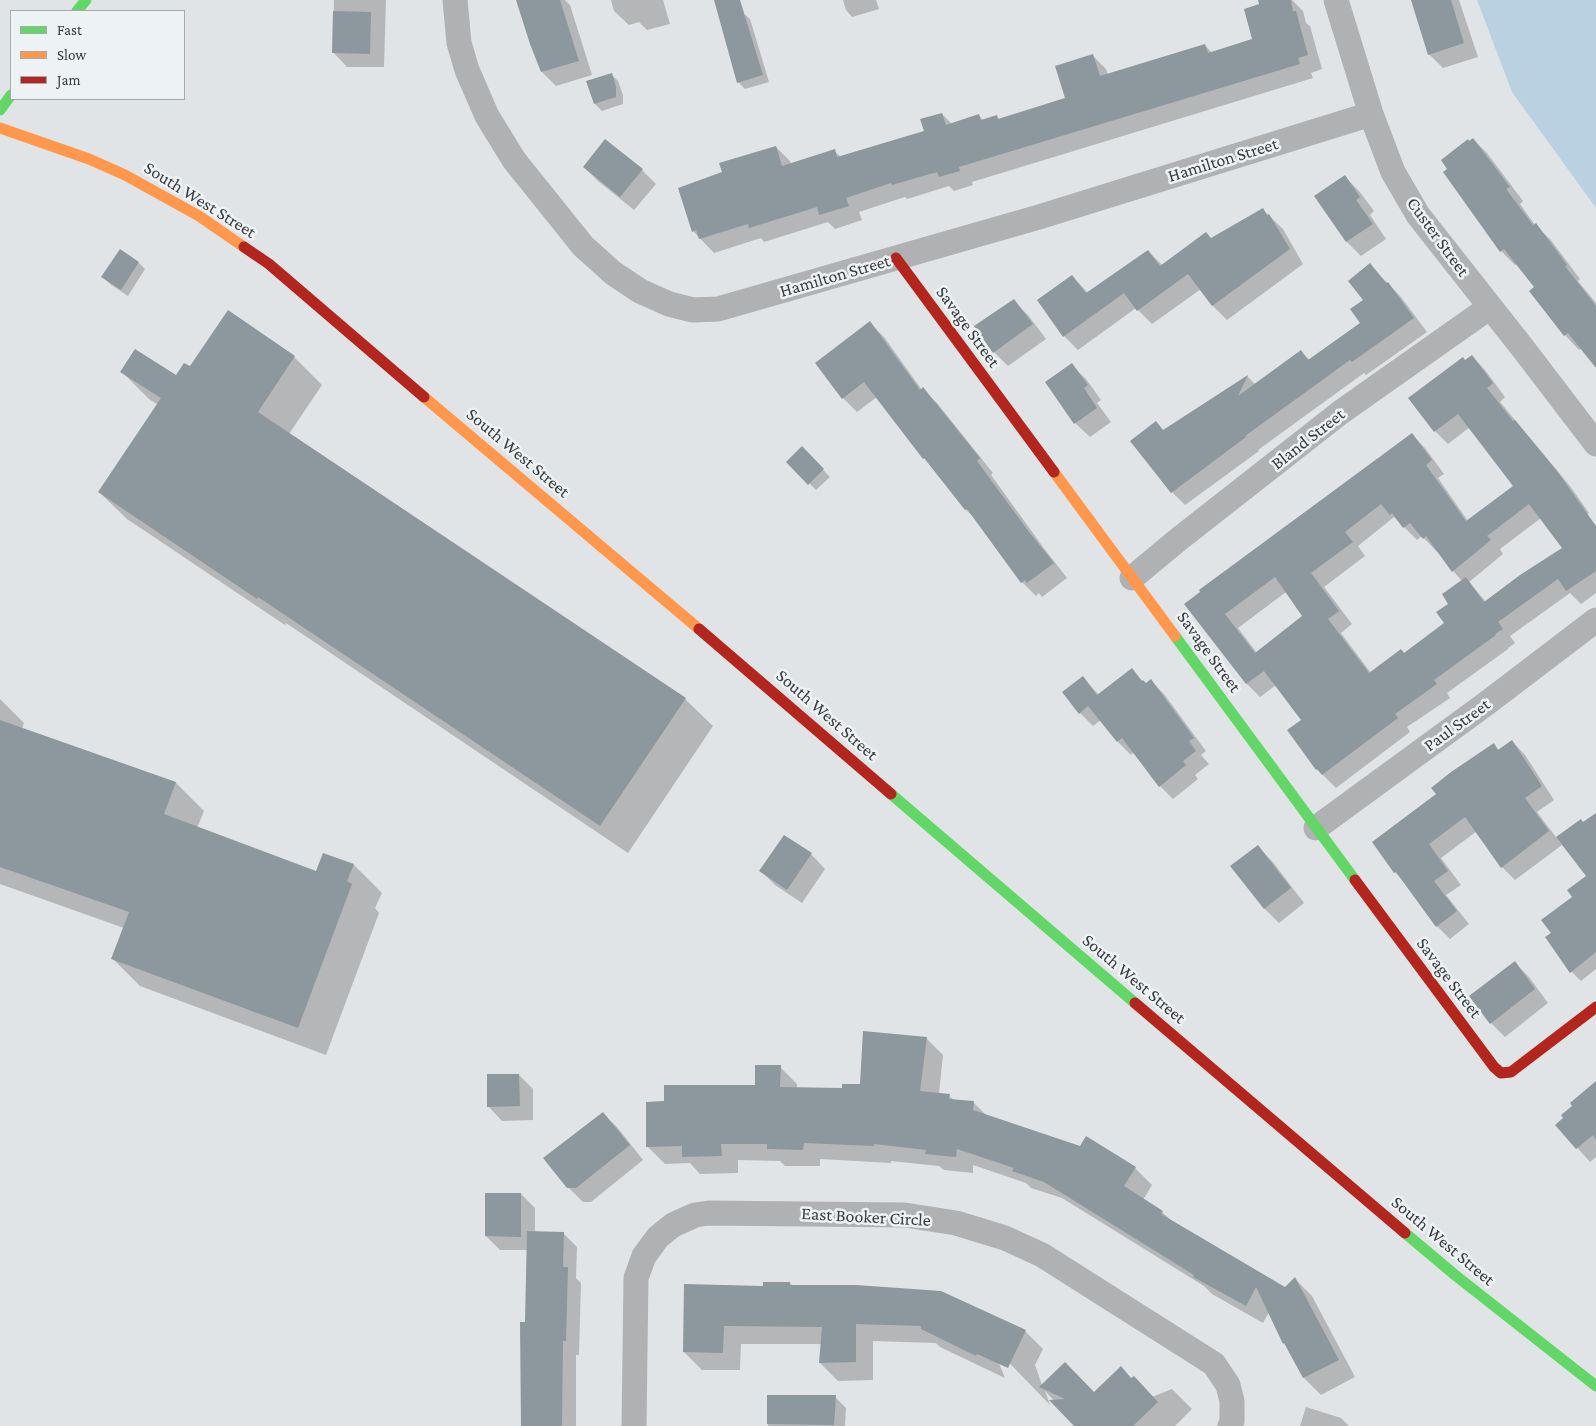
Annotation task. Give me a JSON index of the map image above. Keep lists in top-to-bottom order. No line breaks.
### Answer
{"streets":{"street":["Hamilton Street","South West Street","Custer Street","Savage Street","Bland Street","Paul Street","East Booker Circle"]},"crossings":[["Hamilton Street","Custer Street"],["Hamilton Street","Savage Street"],["Custer Street","Bland Street"],["Savage Street","Bland Street"],["Savage Street","Paul Street"]],"legend":["Fast","Slow","Jam"]}
